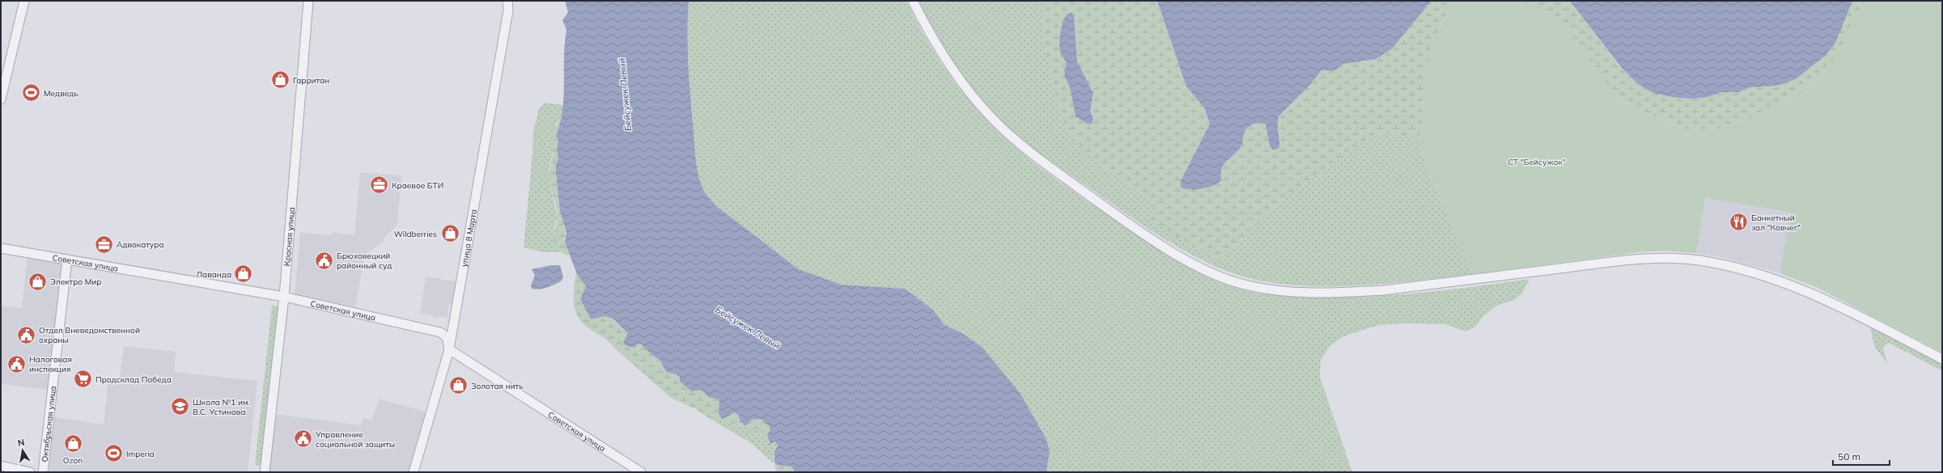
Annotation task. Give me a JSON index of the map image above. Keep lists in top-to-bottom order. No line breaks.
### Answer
{"streets":{"street":["Красная улица","улица 8 Марта","Советская улица","Октябрьская улица"]},"crossings":[["Красная улица","Советская улица"],["улица 8 Марта","Советская улица"],["Советская улица","Октябрьская улица"]],"water":["Бейсужек Левый"],"parks":["СТ \"Бейсужок\""],"places":{"shop":["Гарритан","Wildberries","Лаванда","Электро Мир","Золотая нить","Ozon"],"sports":["Медведь","Imperia"],"office":["Краевое БТИ","Адвокатура"],"restaurant":["Банкетный зал \"Ковчег\""],"public building":["Брюховецкий районный суд","Отдел Вневедомственной охраны","Налоговая инспекция","Управление социальной защиты"],"supermarket":["Продсклад Победа"],"school or university":["Школа №1 им. В.С. Устинова"]},"scale_bar":"50 m","north":"top"}
